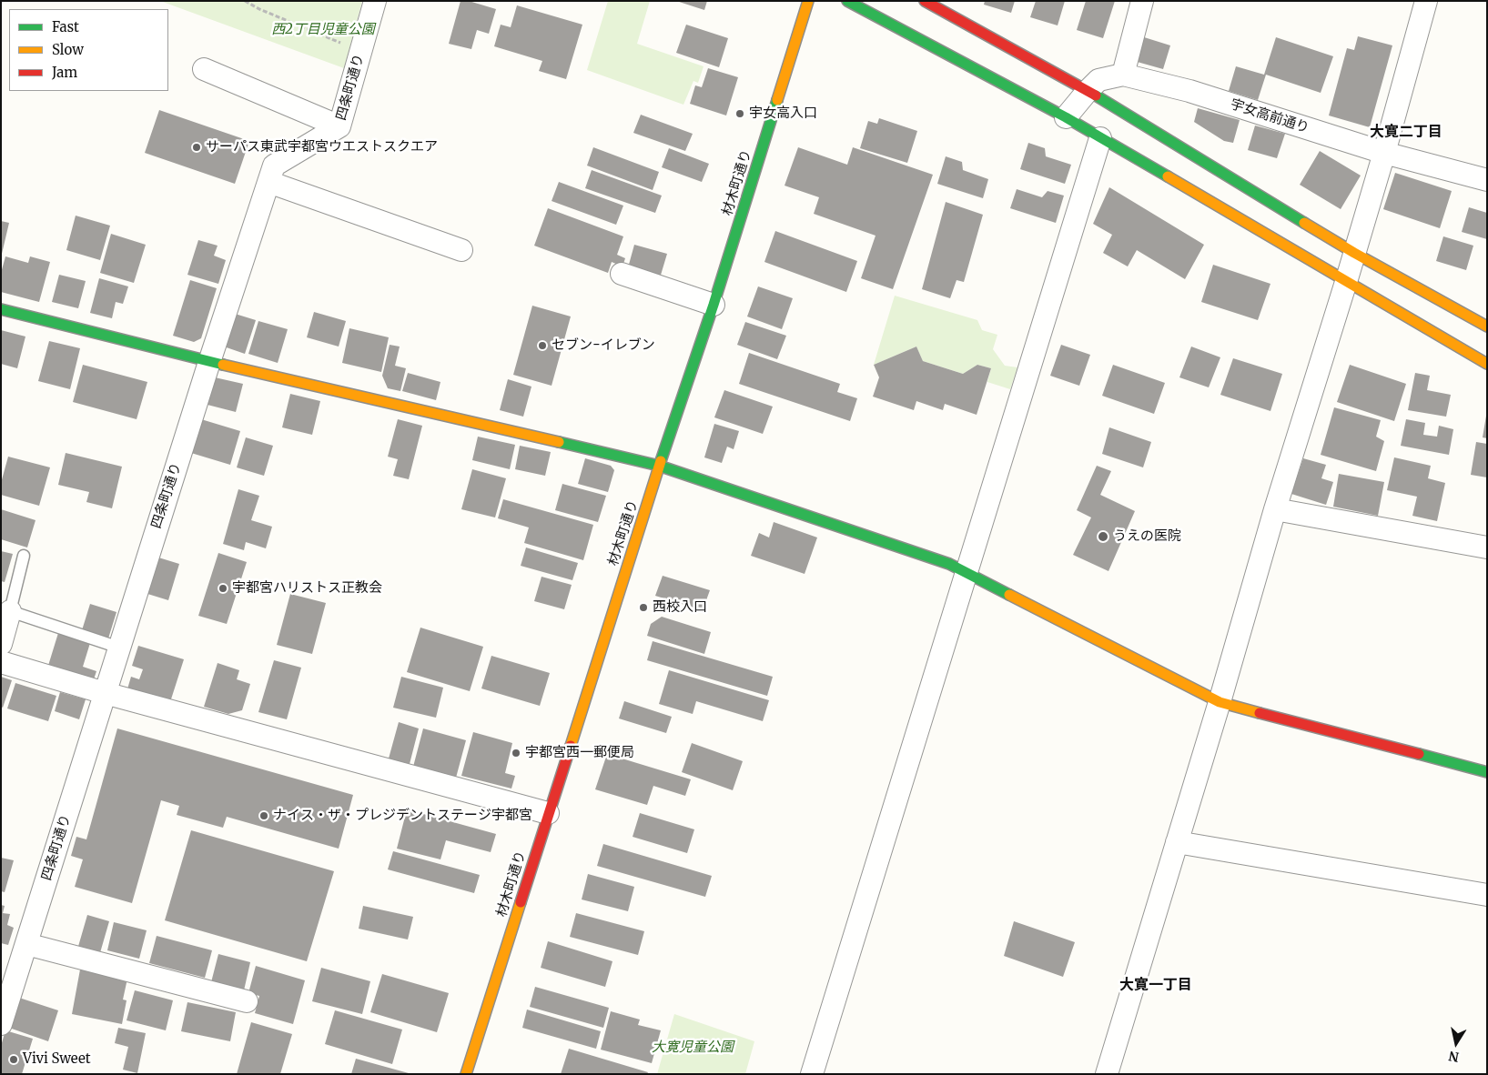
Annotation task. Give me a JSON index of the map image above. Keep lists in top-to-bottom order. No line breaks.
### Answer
{"streets":{"street":["四条町通り","宇女高前通り","材木町通り"]},"districts":["大寛二丁目","大寛一丁目"],"parks":["西2丁目児童公園","大寛児童公園"],"places":["宇女高入口","サーパス東武宇都宮ウエストスクエア","セブン-イレブン","うえの医院","宇都宮ハリストス正教会","西校入口","宇都宮西一郵便局","ナイス・ザ・プレジデントステージ宇都宮","Vivi Sweet"],"legend":["Fast","Slow","Jam"],"north":"bottom"}
